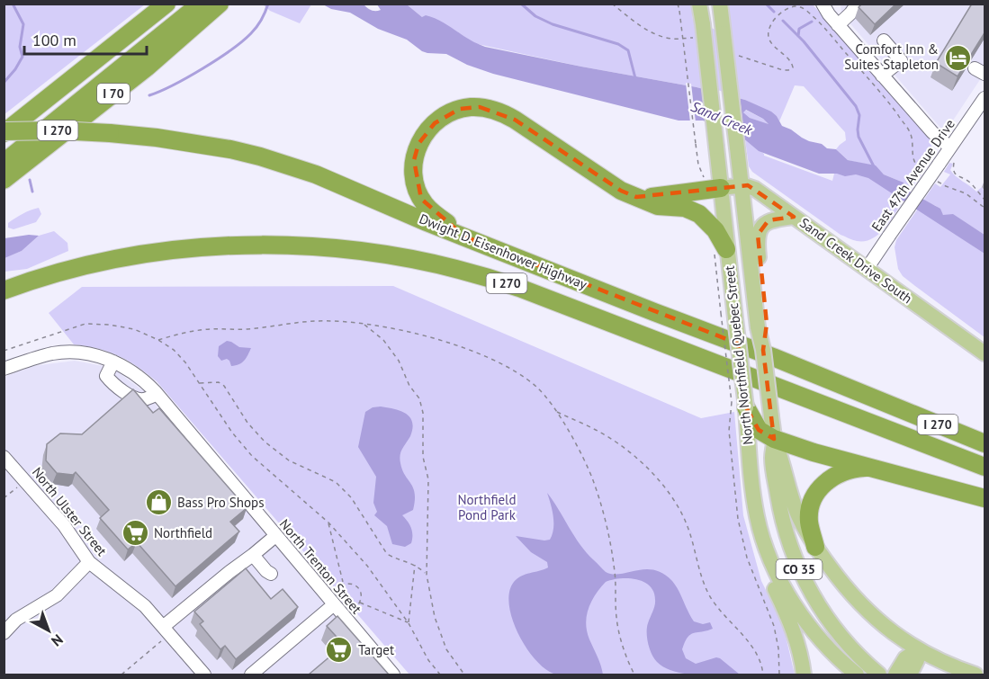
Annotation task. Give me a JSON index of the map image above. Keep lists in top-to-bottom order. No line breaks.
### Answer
{"streets":{"highway":["I 70","I 270","Dwight D. Eisenhower Highway"],"main road":["Sand Creek Drive South","North Northfield Quebec Street","CO 35"],"street":["East 47th Avenue Drive","North Ulster Street","North Trenton Street"]},"crossings":[["I 70","Dwight D. Eisenhower Highway"],["East 47th Avenue Drive","Sand Creek Drive South"],["Sand Creek Drive South","North Northfield Quebec Street"]],"water":["Sand Creek"],"parks":["Northfield Pond Park"],"places":{"hotel":["Comfort Inn & Suites Stapleton"],"shop":["Bass Pro Shops"],"supermarket":["Northfield","Target"]},"scale_bar":"100 m","north":"bottom right"}
